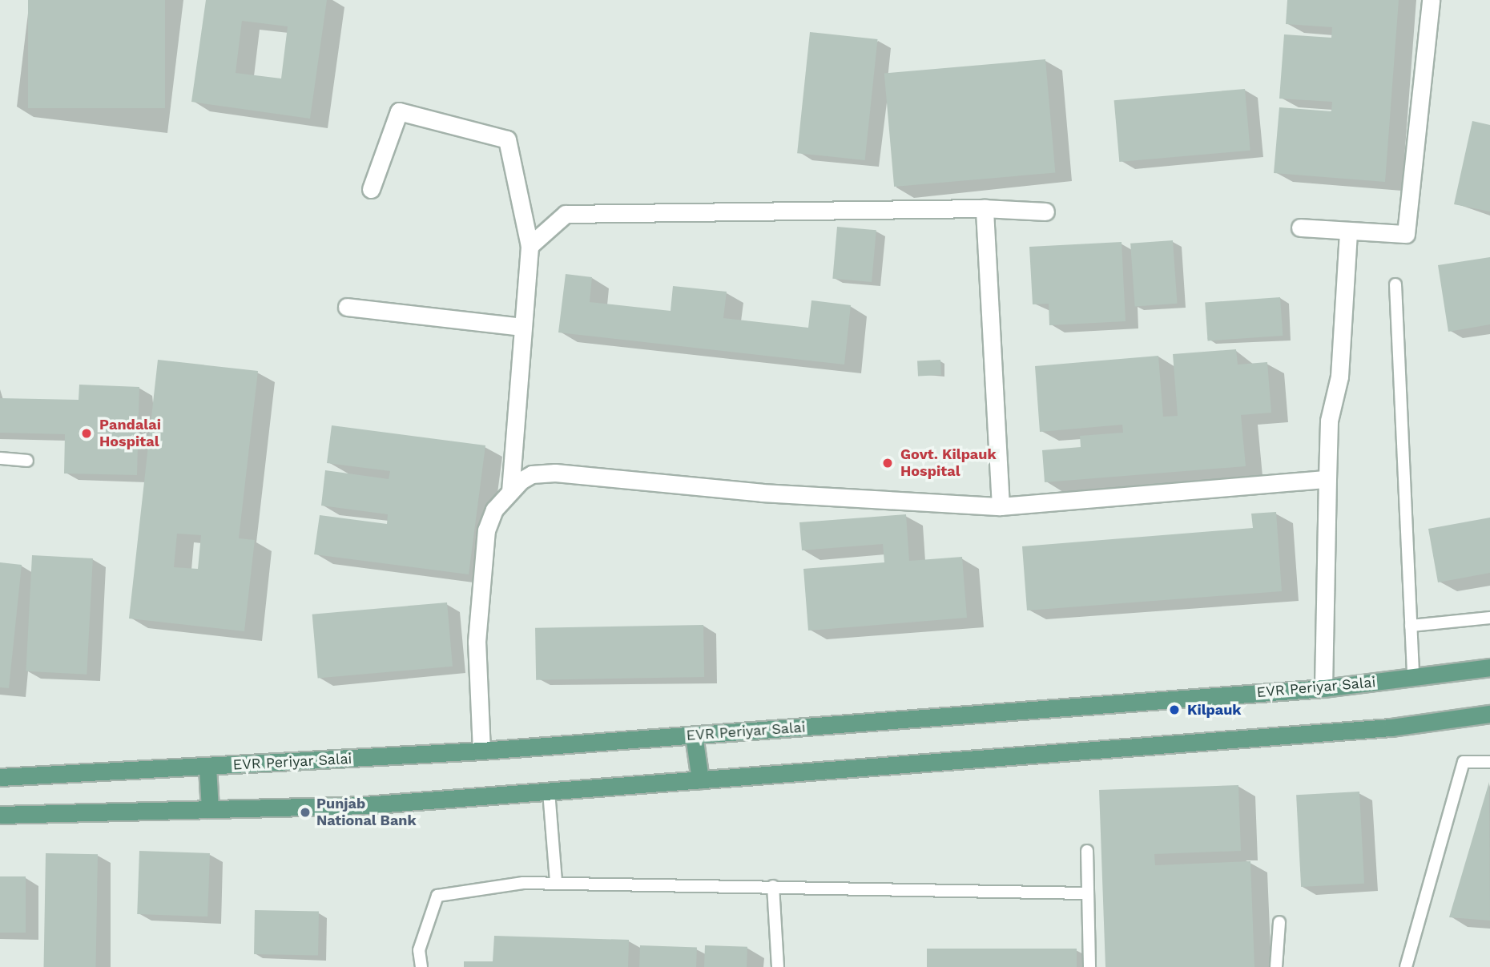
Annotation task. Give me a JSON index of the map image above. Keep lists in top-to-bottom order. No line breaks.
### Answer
{"streets":{"main road":["EVR Periyar Salai"]},"places":["Pandalai Hospital","Govt. Kilpauk Hospital","Kilpauk","Punjab National Bank"]}
